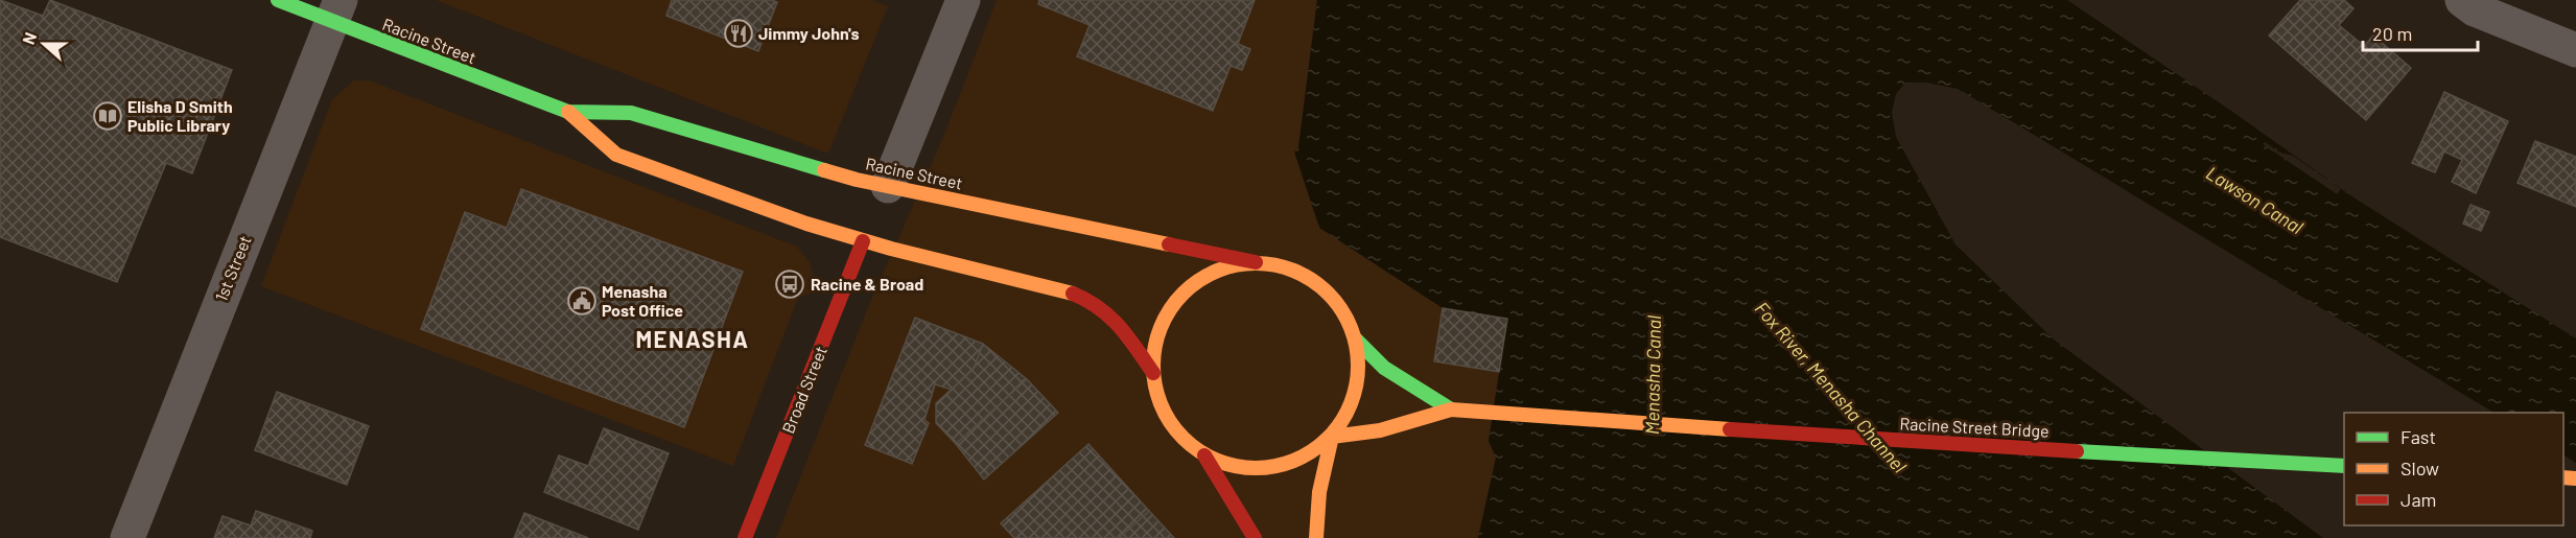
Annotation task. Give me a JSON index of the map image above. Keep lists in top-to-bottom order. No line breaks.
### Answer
{"streets":{"main road":["Racine Street","Broad Street","Racine Street Bridge"],"street":["1st Street"]},"crossings":[["Racine Street","1st Street"],["Racine Street","Broad Street"]],"districts":["MENASHA"],"water":["Lawson Canal","Menasha Canal","Fox River, Menasha Channel"],"places":{"restaurant":["Jimmy John's"],"library":["Elisha D Smith Public Library"],"bus stop":["Racine & Broad"],"public building":["Menasha Post Office"]},"legend":["Fast","Slow","Jam"],"scale_bar":"20 m","north":"left"}
